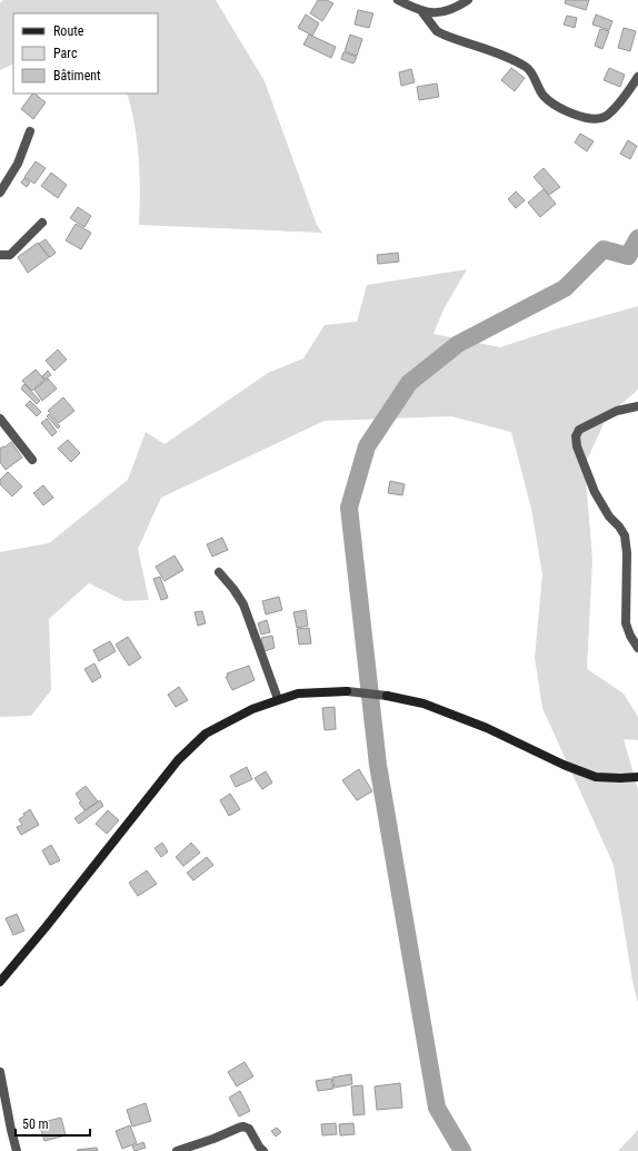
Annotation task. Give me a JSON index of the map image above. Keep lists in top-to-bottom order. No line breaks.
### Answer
{"legend":["Route","Parc","Bâtiment"],"scale_bar":"50 m"}
